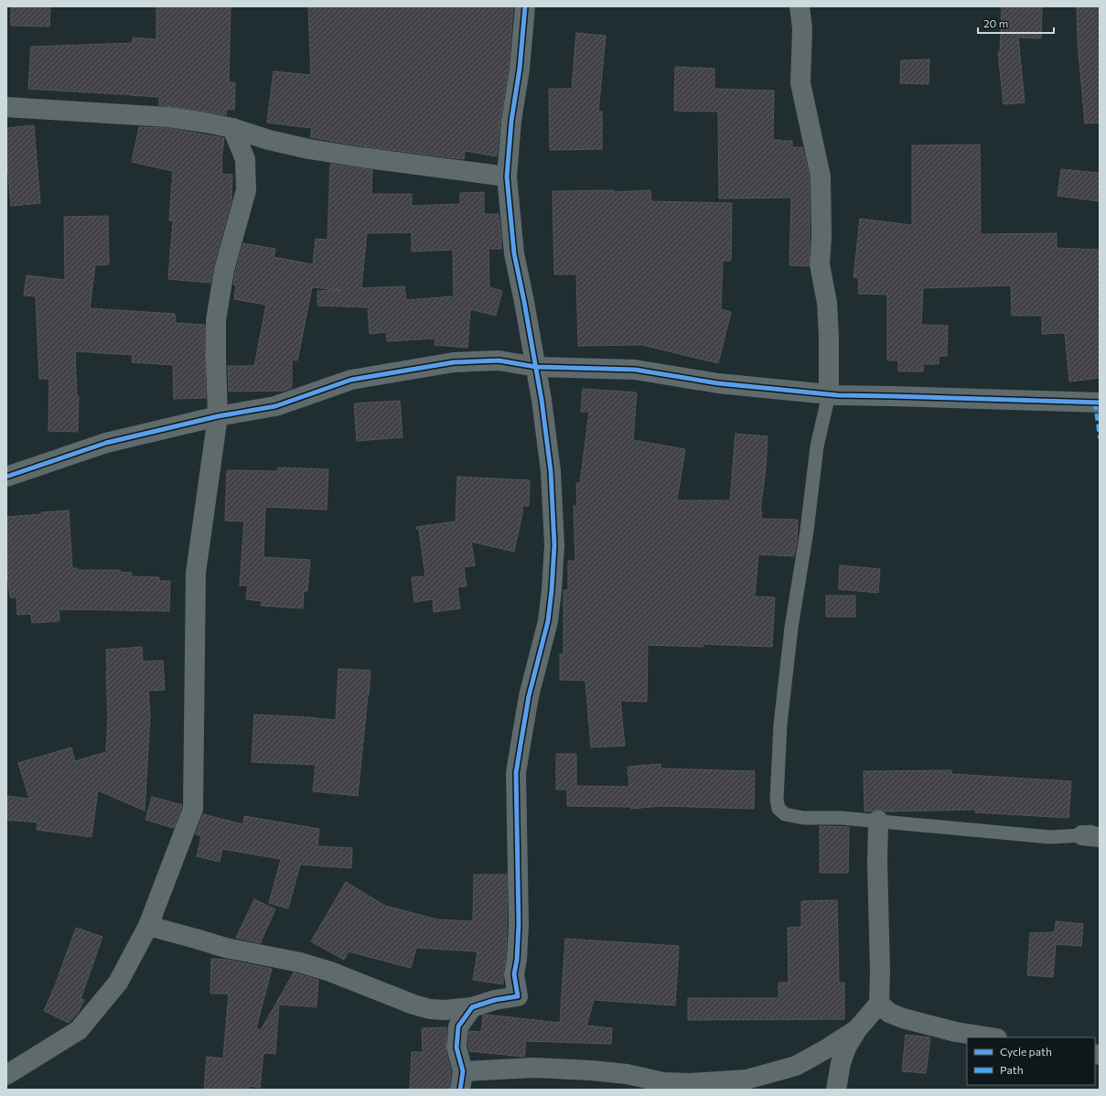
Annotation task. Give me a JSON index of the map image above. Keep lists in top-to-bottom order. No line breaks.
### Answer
{"legend":["Cycle path","Path"],"scale_bar":"20 m"}
